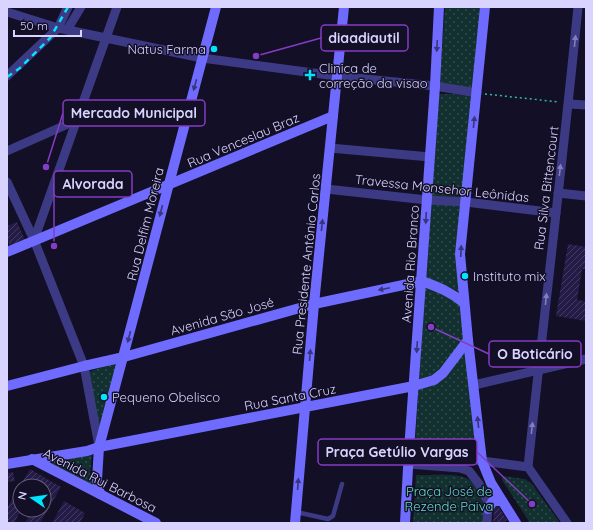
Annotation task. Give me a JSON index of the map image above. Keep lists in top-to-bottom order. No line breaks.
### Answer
{"streets":{"main road":["Rua Venceslau Braz","Rua Delfim Moreira","Rua Presidente Antônio Carlos","Avenida Rio Branco","Avenida São José","Rua Santa Cruz","Avenida Rui Barbosa"],"street":["Travessa Monsehor Leônidas","Rua Silva Bittencourt"]},"crossings":[["Rua Venceslau Braz","Rua Delfim Moreira"],["Rua Venceslau Braz","Rua Presidente Antônio Carlos"],["Travessa Monsehor Leônidas","Rua Silva Bittencourt"],["Travessa Monsehor Leônidas","Rua Presidente Antônio Carlos"],["Travessa Monsehor Leônidas","Avenida Rio Branco"],["Rua Delfim Moreira","Avenida São José"],["Rua Delfim Moreira","Rua Santa Cruz"],["Rua Delfim Moreira","Avenida Rui Barbosa"],["Rua Presidente Antônio Carlos","Avenida São José"],["Rua Presidente Antônio Carlos","Rua Santa Cruz"],["Avenida Rio Branco","Avenida São José"],["Avenida Rio Branco","Rua Santa Cruz"],["Rua Santa Cruz","Avenida Rui Barbosa"]],"one_way":["Rua Silva Bittencourt","Rua Delfim Moreira","Rua Presidente Antônio Carlos"],"parks":["Praça José de Rezende Paiva"],"places":{"other":["Natus Farma","diaadiautil","Mercado Municipal","Alvorada","Instituto mix","O Boticário","Pequeno Obelisco","Praça Getúlio Vargas"],"health":["Clinica de correção da visao"]},"scale_bar":"50 m","north":"left"}
